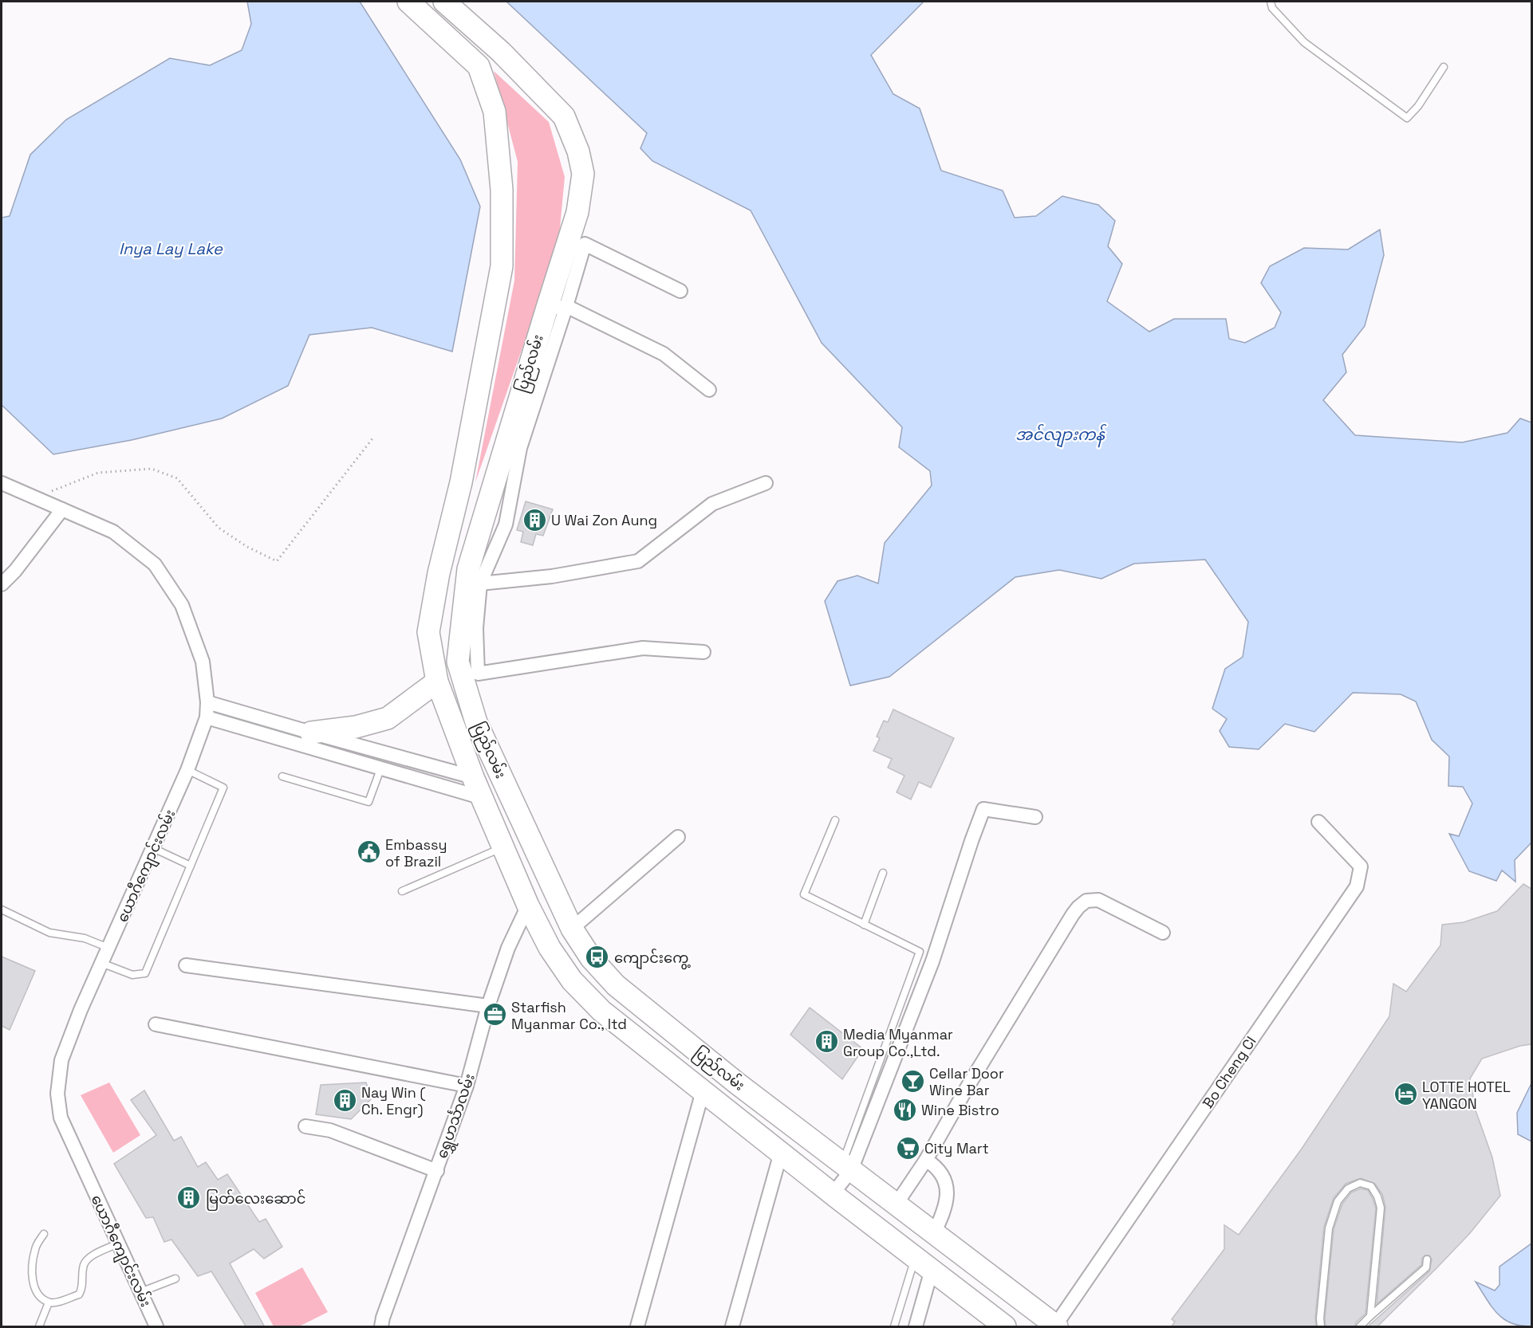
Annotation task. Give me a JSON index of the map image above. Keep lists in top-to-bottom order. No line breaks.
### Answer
{"streets":{"highway":["ပြည်လမ်း"],"street":["ယောဂီကျောင်းလမ်း","Bo Cheng Cl","ရွှေဟင်္သာလမ်း"]},"crossings":[["ပြည်လမ်း","Bo Cheng Cl"],["ပြည်လမ်း","ရွှေဟင်္သာလမ်း"]],"water":["Inya Lay Lake","အင်လျားကန်"],"places":{"building":["U Wai Zon Aung","Media Myanmar Group Co.,Ltd.","Nay Win ( Ch. Engr)","မြတ်လေးဆောင်"],"public building":["Embassy of Brazil"],"bus stop":["ကျောင်းကွေ့"],"office":["Starfish Myanmar Co., ltd"],"bar":["Cellar Door Wine Bar"],"hotel":["LOTTE HOTEL YANGON"],"restaurant":["Wine Bistro"],"supermarket":["City Mart"]}}
